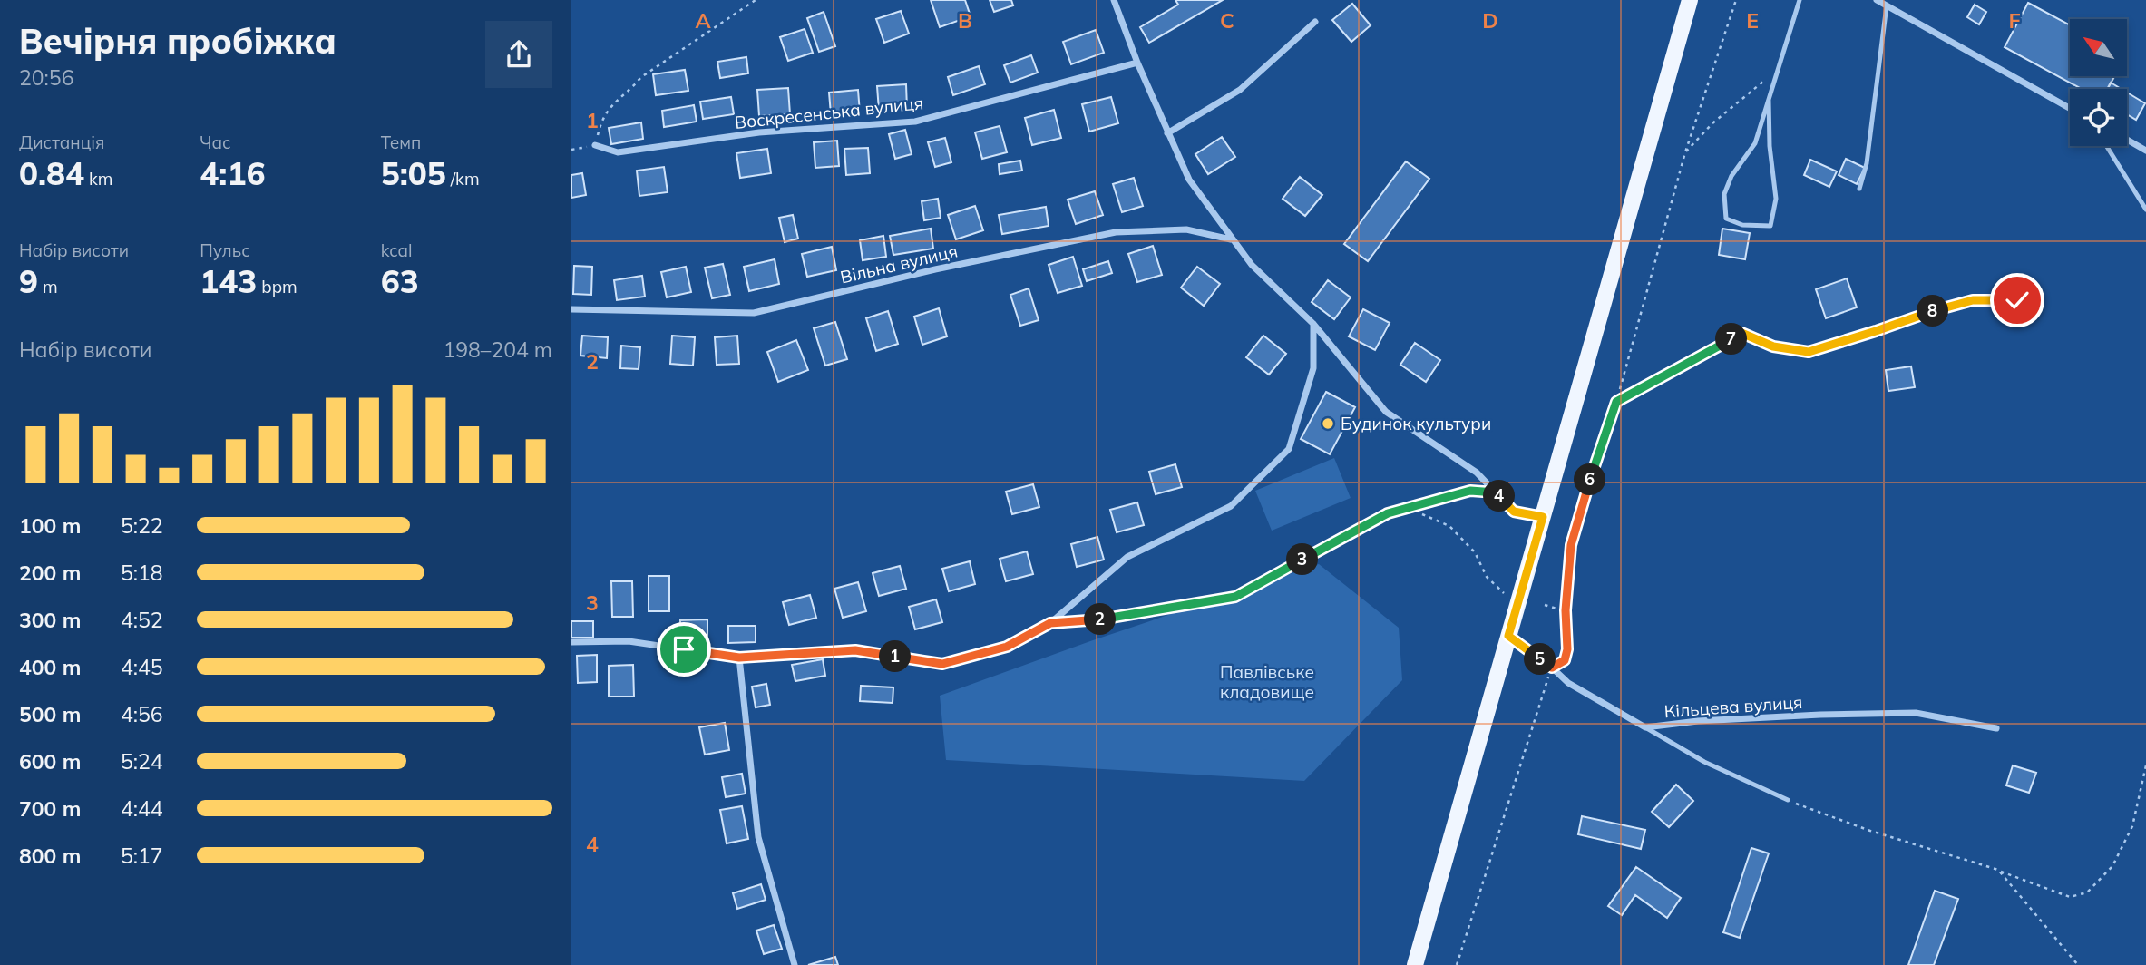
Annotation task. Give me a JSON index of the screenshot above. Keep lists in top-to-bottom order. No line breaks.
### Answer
{"streets":{"street":["Воскресенська вулиця","Вільна вулиця","Кільцева вулиця"]},"parks":["Павлівське кладовище"],"places":["Будинок культури"],"north":"top left","page":{"heading":["Вечірня пробіжка","20:56"],"stats":[["Дистанція","0.84 km"],["Час","4:16"],["Темп","5:05 /km"],["Набір висоти","9 m"],["Пульс","143 bpm"],["kcal","63"]],"pins":["8","7","6","4","3","2","1","5"],"chart":["Набір висоти","198–204 m"],"list":[{"name":"100 m","note":"5:22"},{"name":"200 m","note":"5:18"},{"name":"300 m","note":"4:52"},{"name":"400 m","note":"4:45"},{"name":"500 m","note":"4:56"},{"name":"600 m","note":"5:24"},{"name":"700 m","note":"4:44"},{"name":"800 m","note":"5:17"}]},"grid":{"columns":["A","B","C","D","E","F"],"rows":["1","2","3","4"]}}
